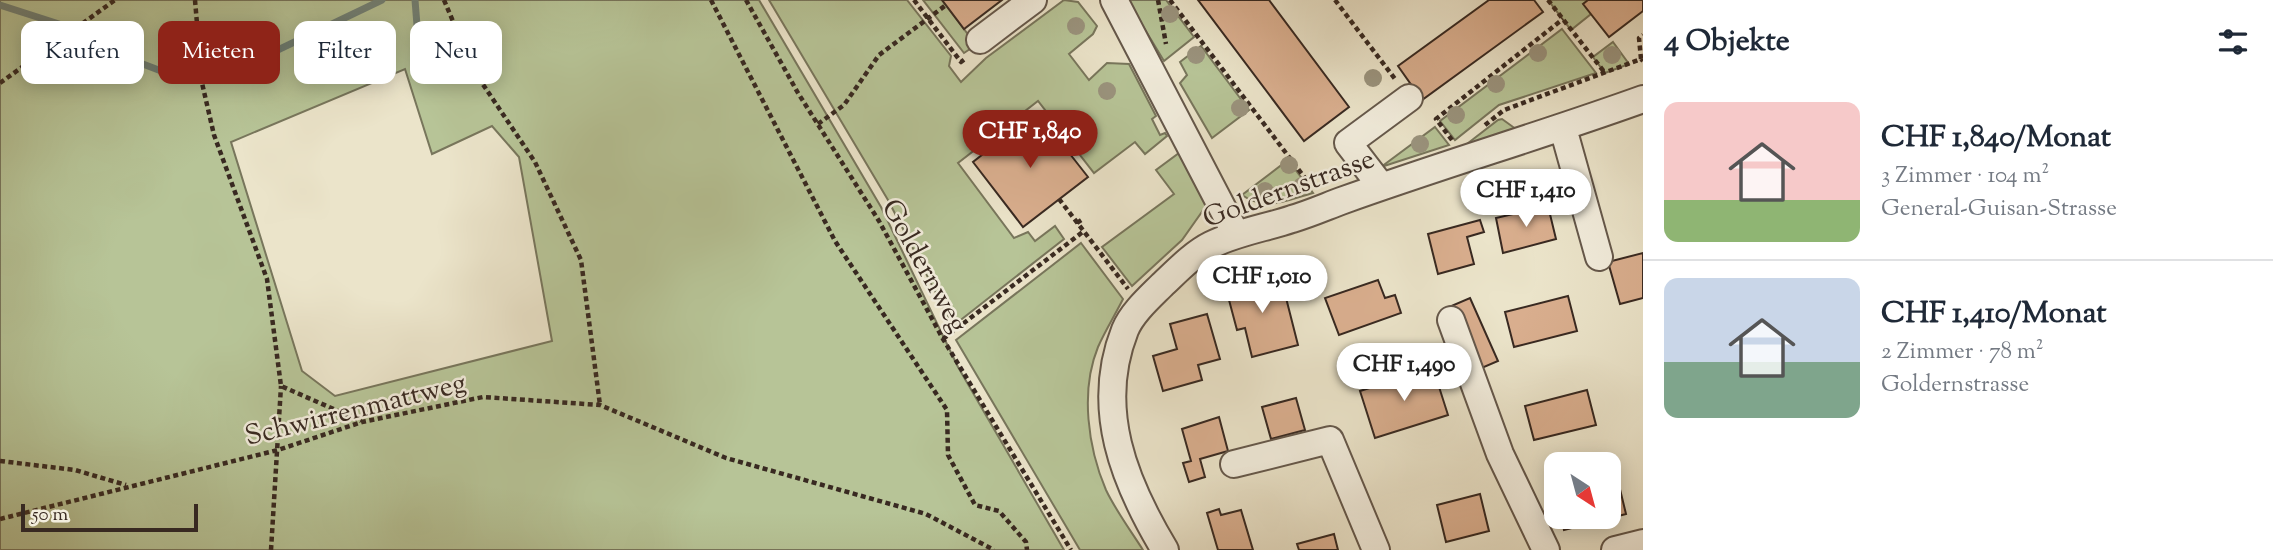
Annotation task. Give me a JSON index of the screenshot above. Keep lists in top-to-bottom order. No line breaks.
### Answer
{"streets":{"street":["Goldernstrasse"],"path":["Goldernweg","Schwirrenmattweg"]},"scale_bar":"50 m","north":"bottom right","page":{"heading":"4 Objekte","chip":["Kaufen","Mieten","Filter","Neu"],"list":[{"name":"CHF 1,840/Monat","note":"3 Zimmer · 104 m² · General-Guisan-Strasse"},{"name":"CHF 1,410/Monat","note":"2 Zimmer · 78 m² · Goldernstrasse"}],"price":["CHF 1,840","CHF 1,410","CHF 1,010","CHF 1,490"],"scale":"50 m"}}
